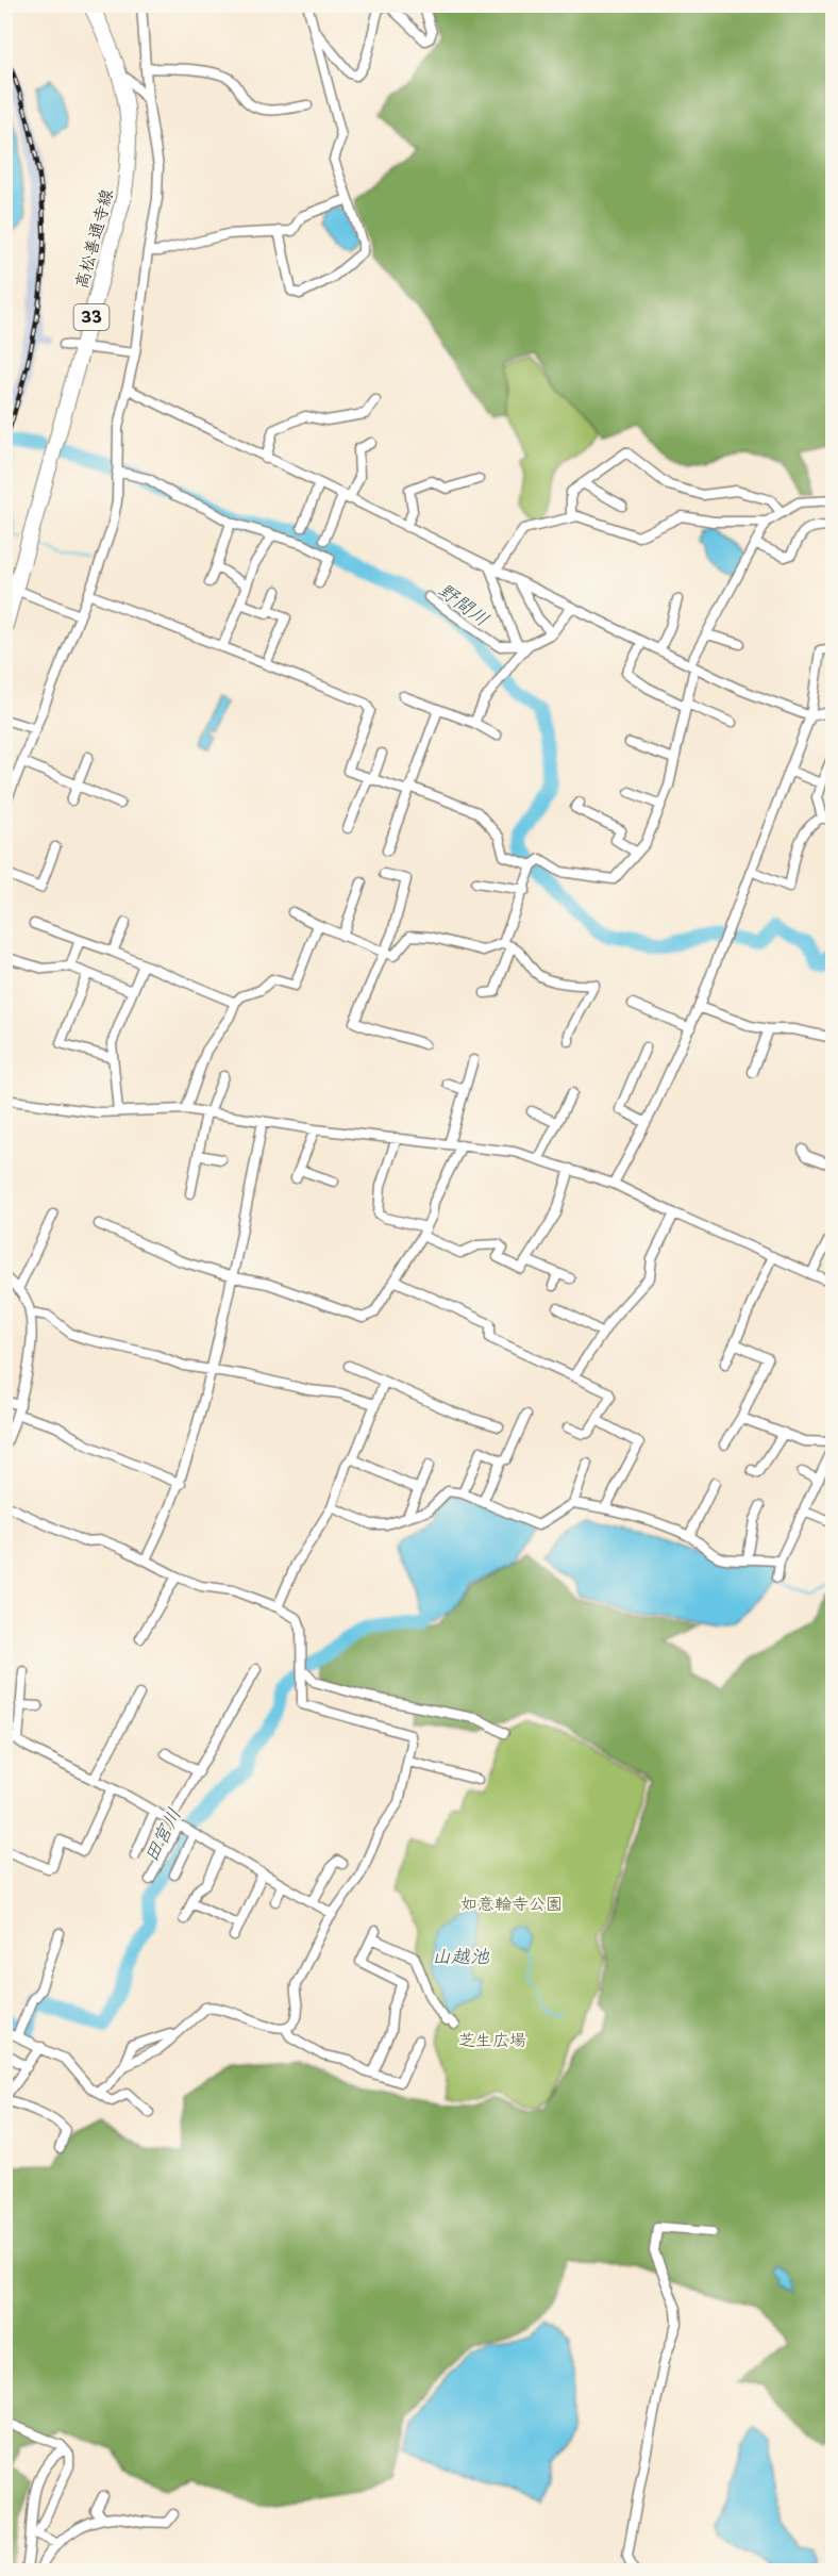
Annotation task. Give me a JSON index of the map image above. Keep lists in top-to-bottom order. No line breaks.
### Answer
{"streets":{"main road":["高松善通寺線","33"]},"water":["野間川","田宮川","山越池"],"parks":["如意輪寺公園","芝生広場"]}
